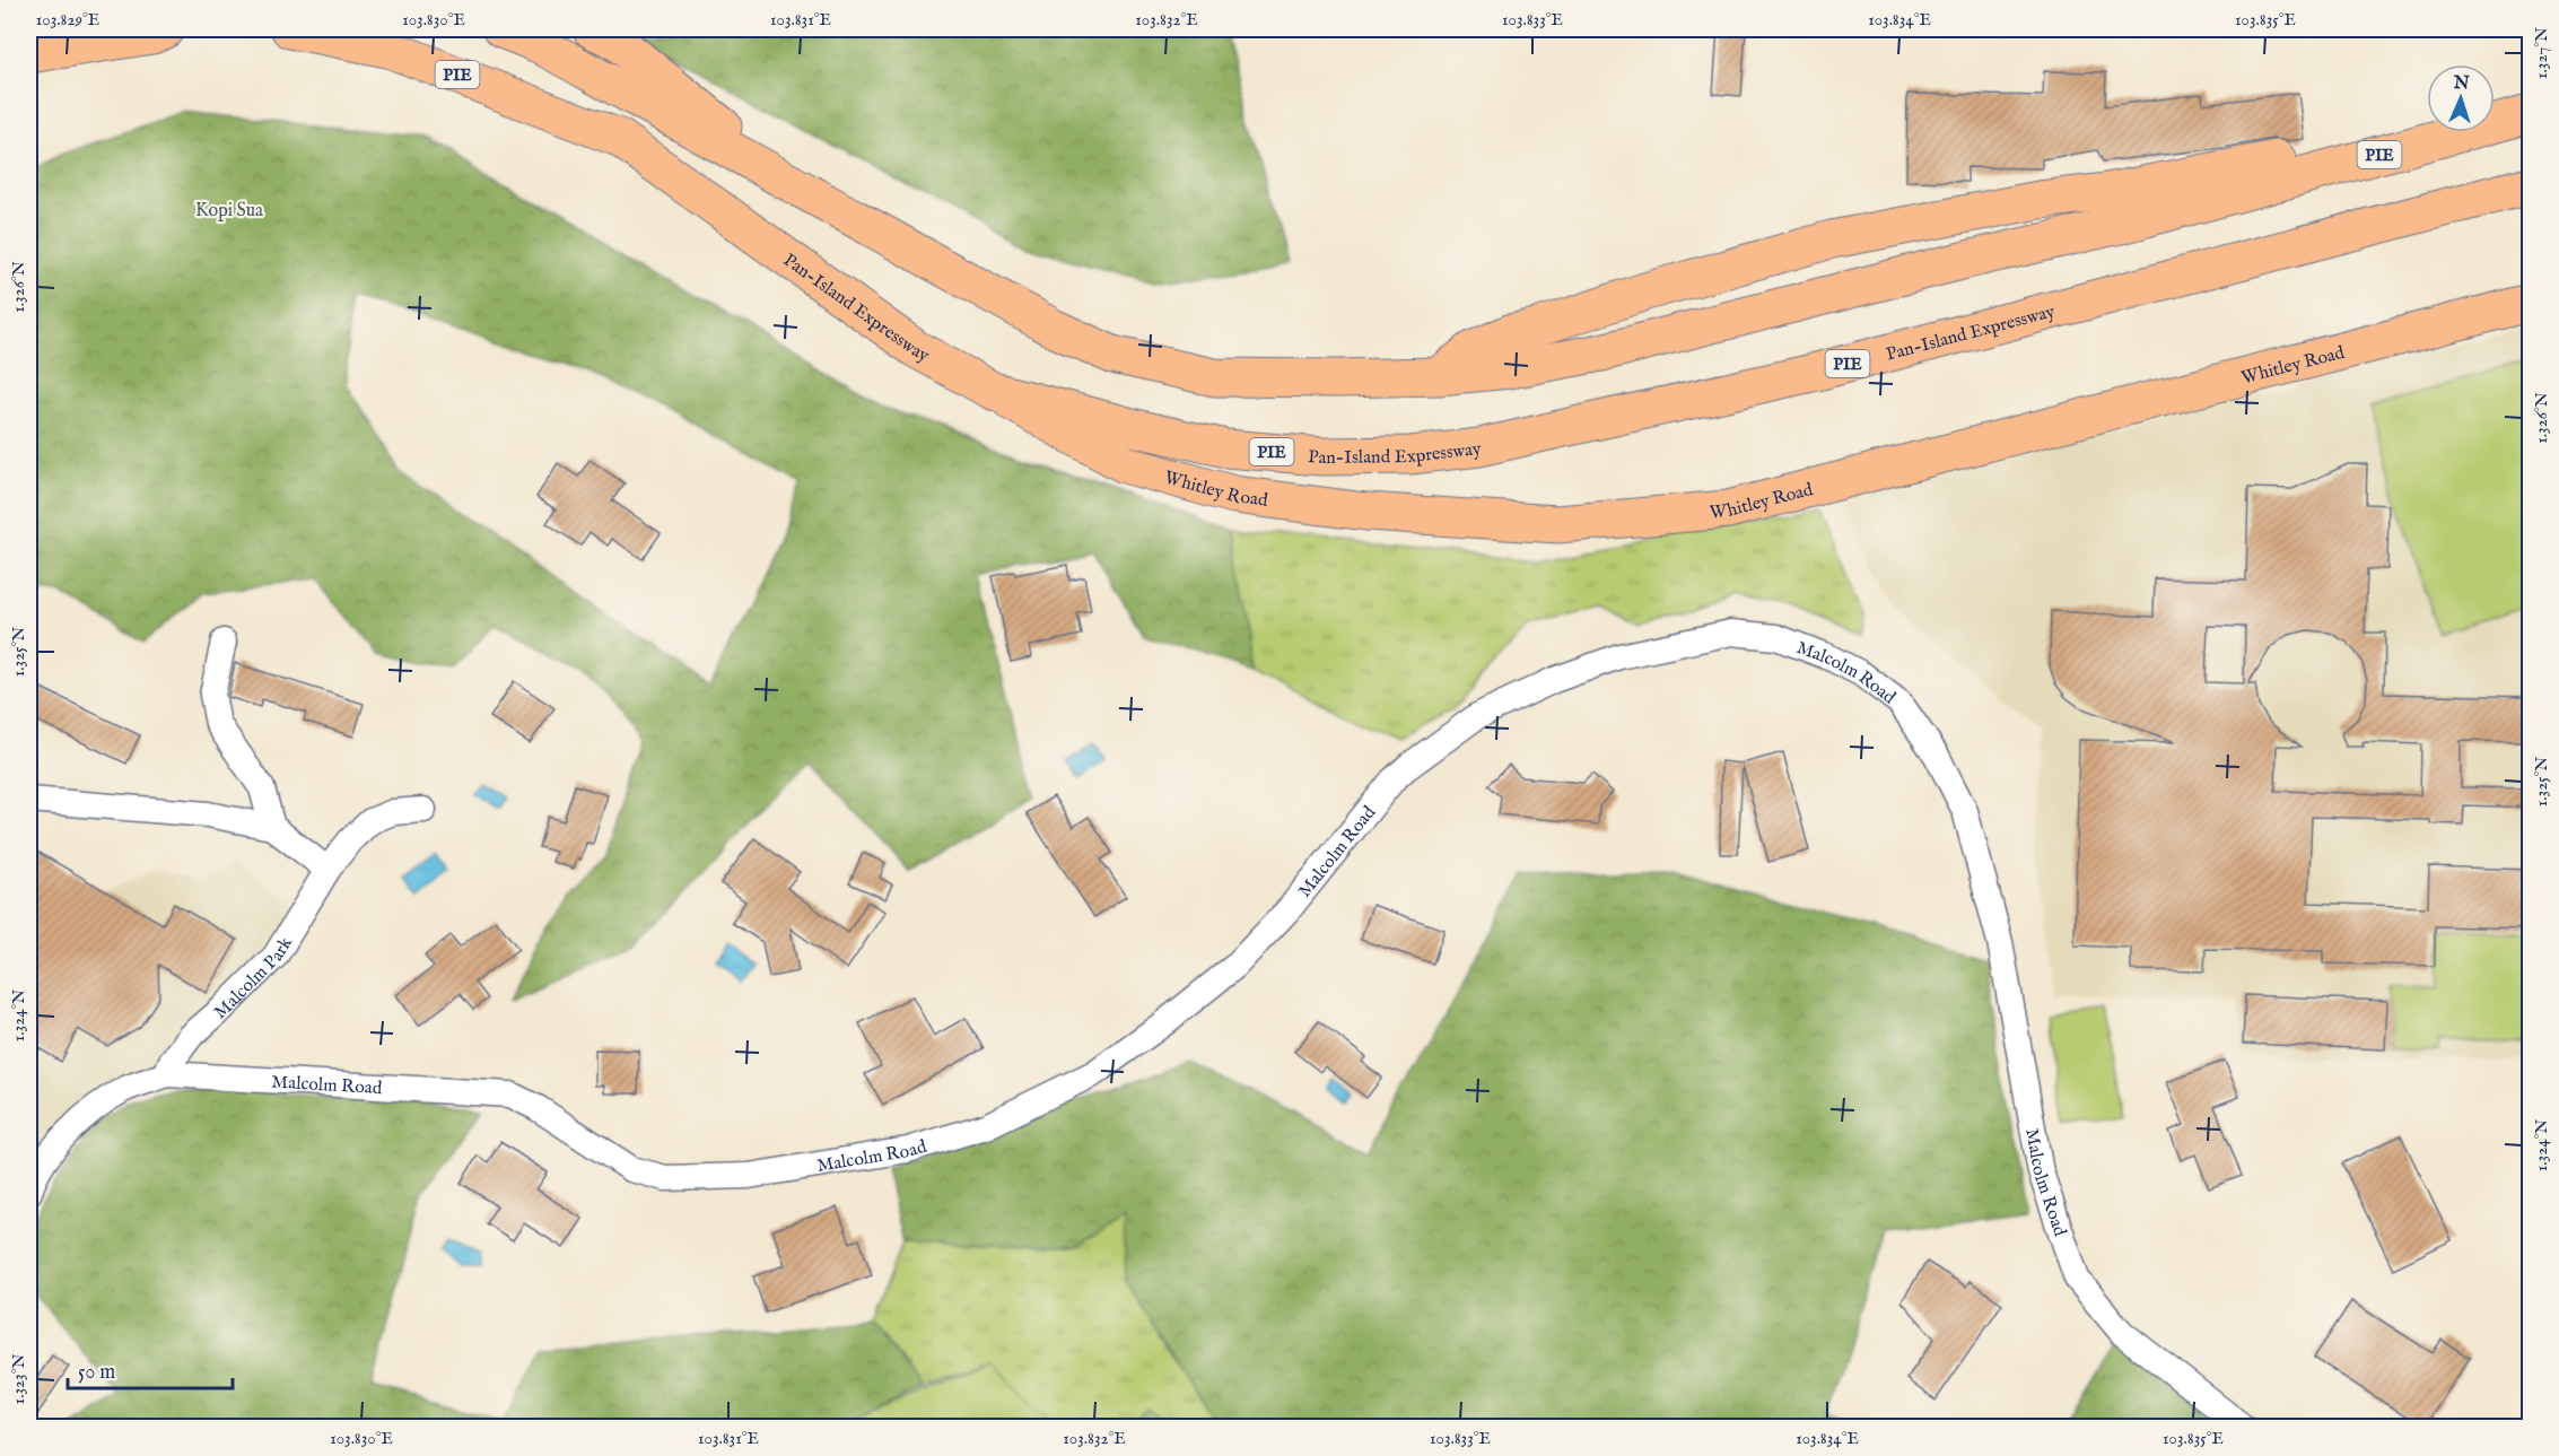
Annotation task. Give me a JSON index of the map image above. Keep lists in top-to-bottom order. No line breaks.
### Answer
{"streets":{"main road":["PIE","Pan-Island Expressway","Whitley Road"],"street":["Malcolm Road","Malcolm Park"]},"crossings":[["Pan-Island Expressway","Whitley Road"],["Malcolm Road","Malcolm Park"]],"parks":["Kopi Sua"],"scale_bar":"50 m","north":"top","coordinates":["103.829°E","103.830°E","103.831°E","103.832°E","103.833°E","103.834°E","103.835°E","1.327°N","1.326°N","1.325°N","1.324°N","1.323°N"]}
